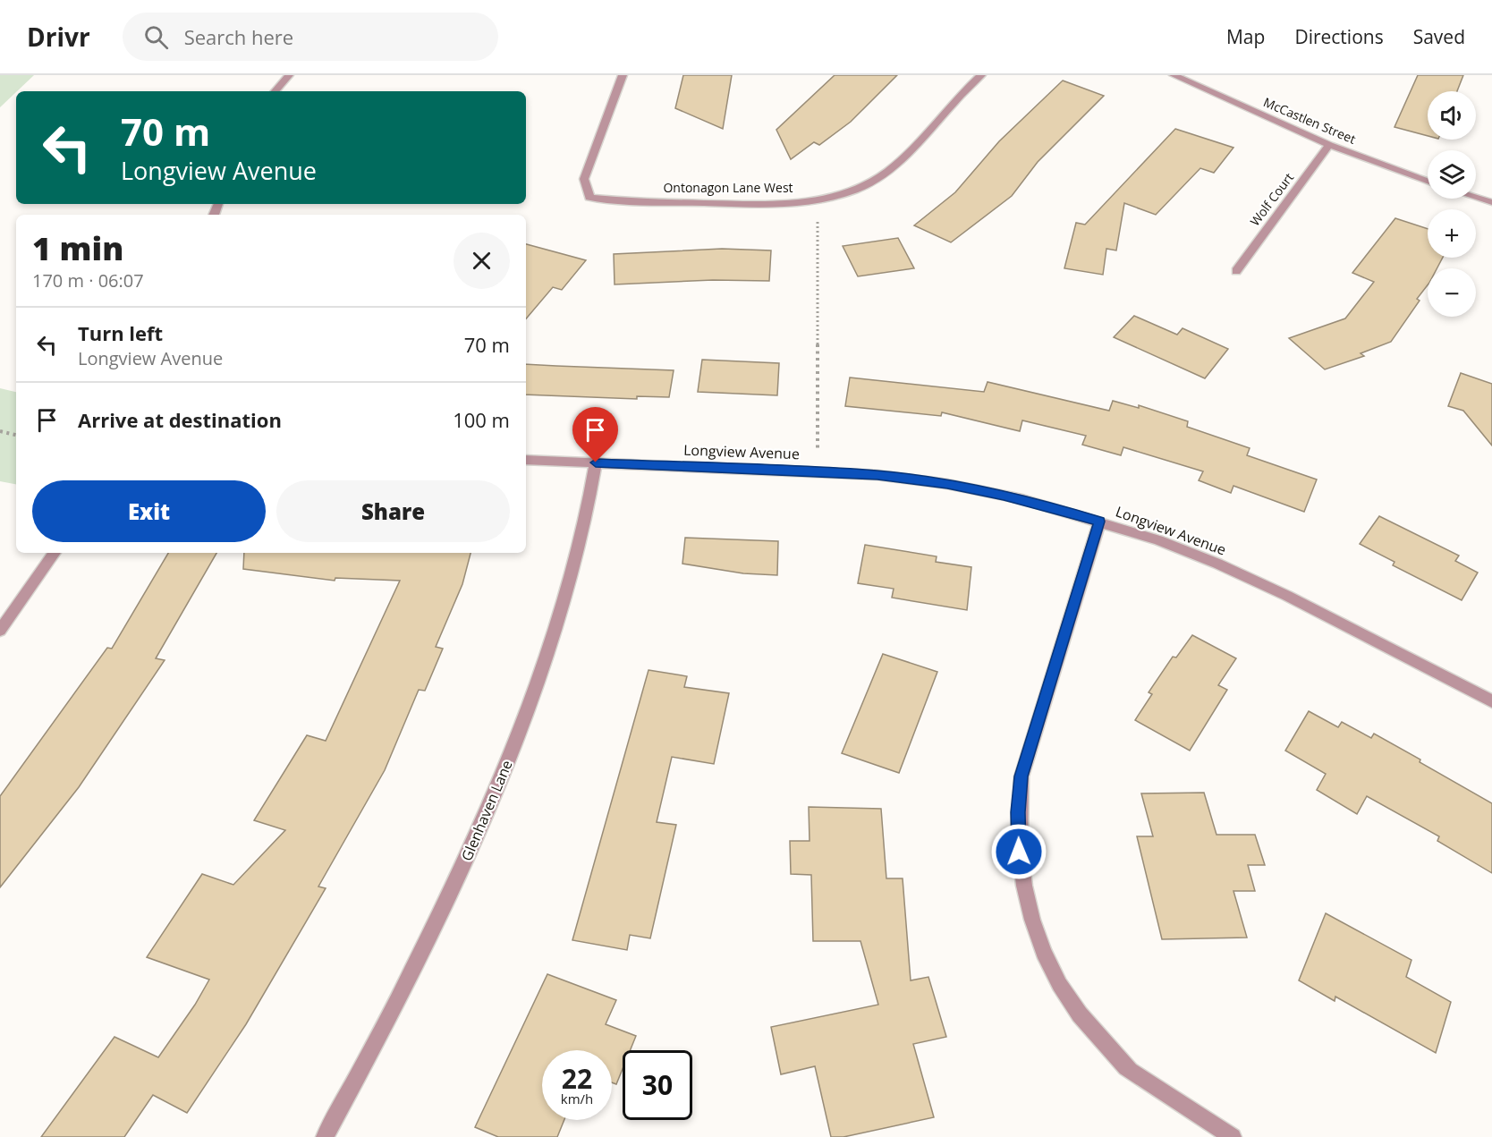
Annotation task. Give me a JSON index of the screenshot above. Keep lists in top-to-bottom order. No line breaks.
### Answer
{"streets":{"street":["McCastlen Street","Ontonagon Lane West","Wolf Court","Longview Avenue","Glenhaven Lane"]},"crossings":[["McCastlen Street","Wolf Court"],["Longview Avenue","Glenhaven Lane"]],"page":{"header":"Drivr","search":"Search here","nav":["Map","Directions","Saved"],"map_buttons":["+","−"],"turn":["70 m","Longview Avenue"],"heading":["1 min","170 m · 06:07"],"list":[{"name":"Turn left","note":"Longview Avenue","value":"70 m"},{"name":"Arrive at destination","value":"100 m"}],"buttons":["Exit","Share"],"speed":"22 km/h","limit":"30"}}
